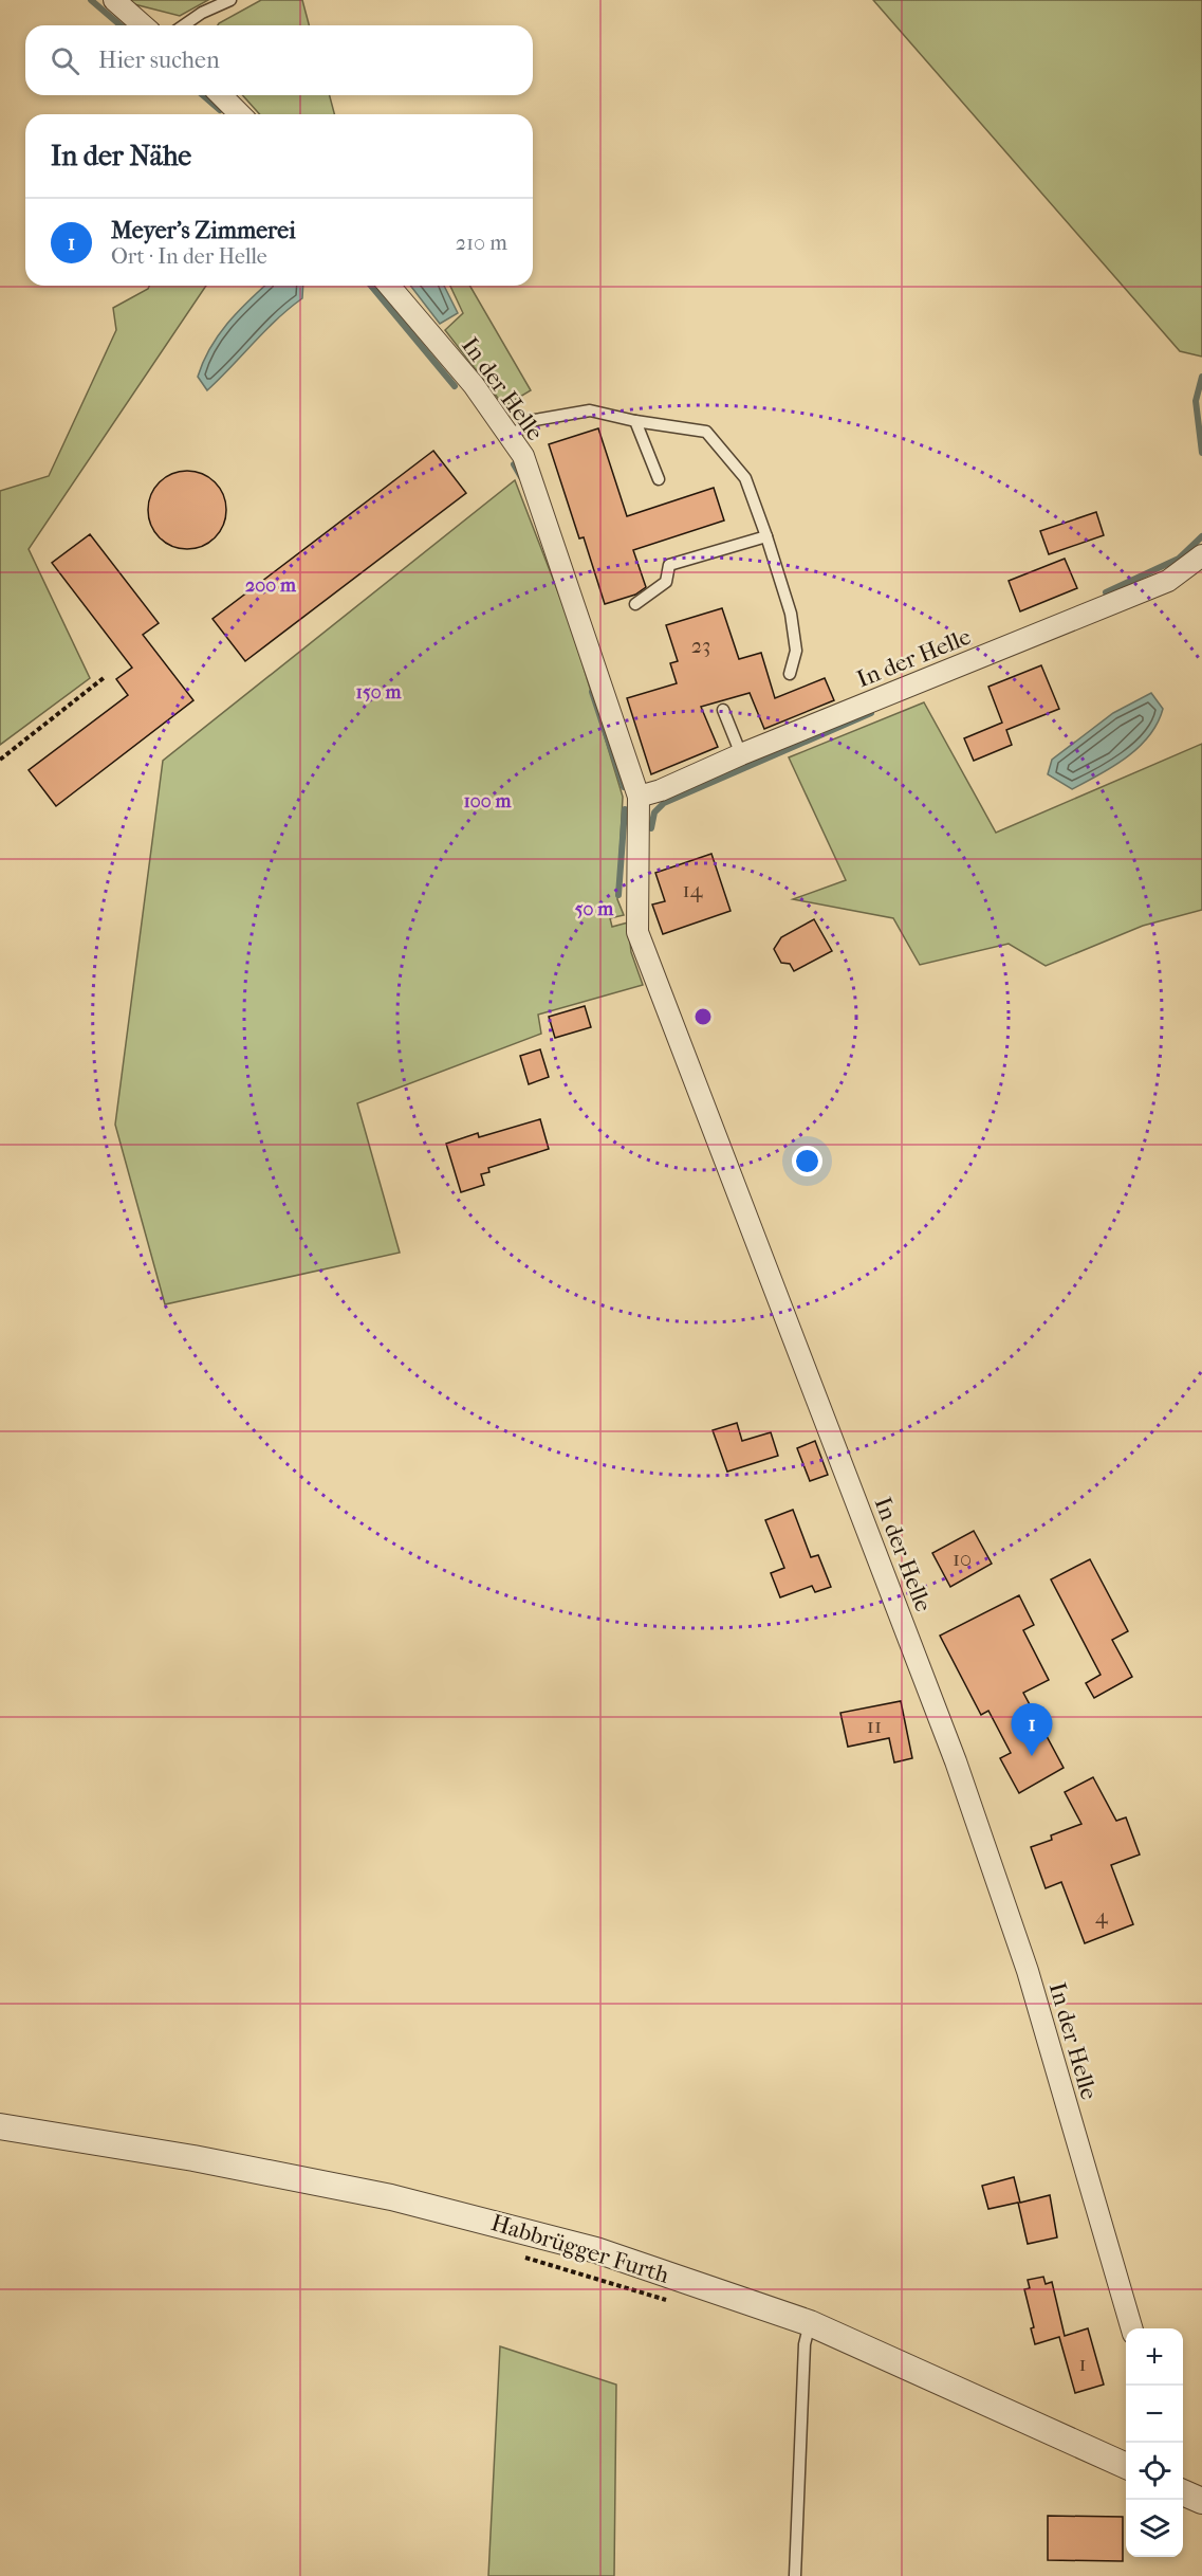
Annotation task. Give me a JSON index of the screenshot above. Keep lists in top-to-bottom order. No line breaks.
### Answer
{"streets":{"street":["In der Helle","Habbrügger Furth"]},"house_numbers":["23","14","10","11","4","1"],"page":{"search":"Hier suchen","heading":"In der Nähe","list":[{"mark":"1","name":"Meyer's Zimmerei","note":"Ort · In der Helle","value":"210 m"}],"pins":"1","map_buttons":["+","−"]},"rings":["200 m","150 m","100 m","50 m"]}
